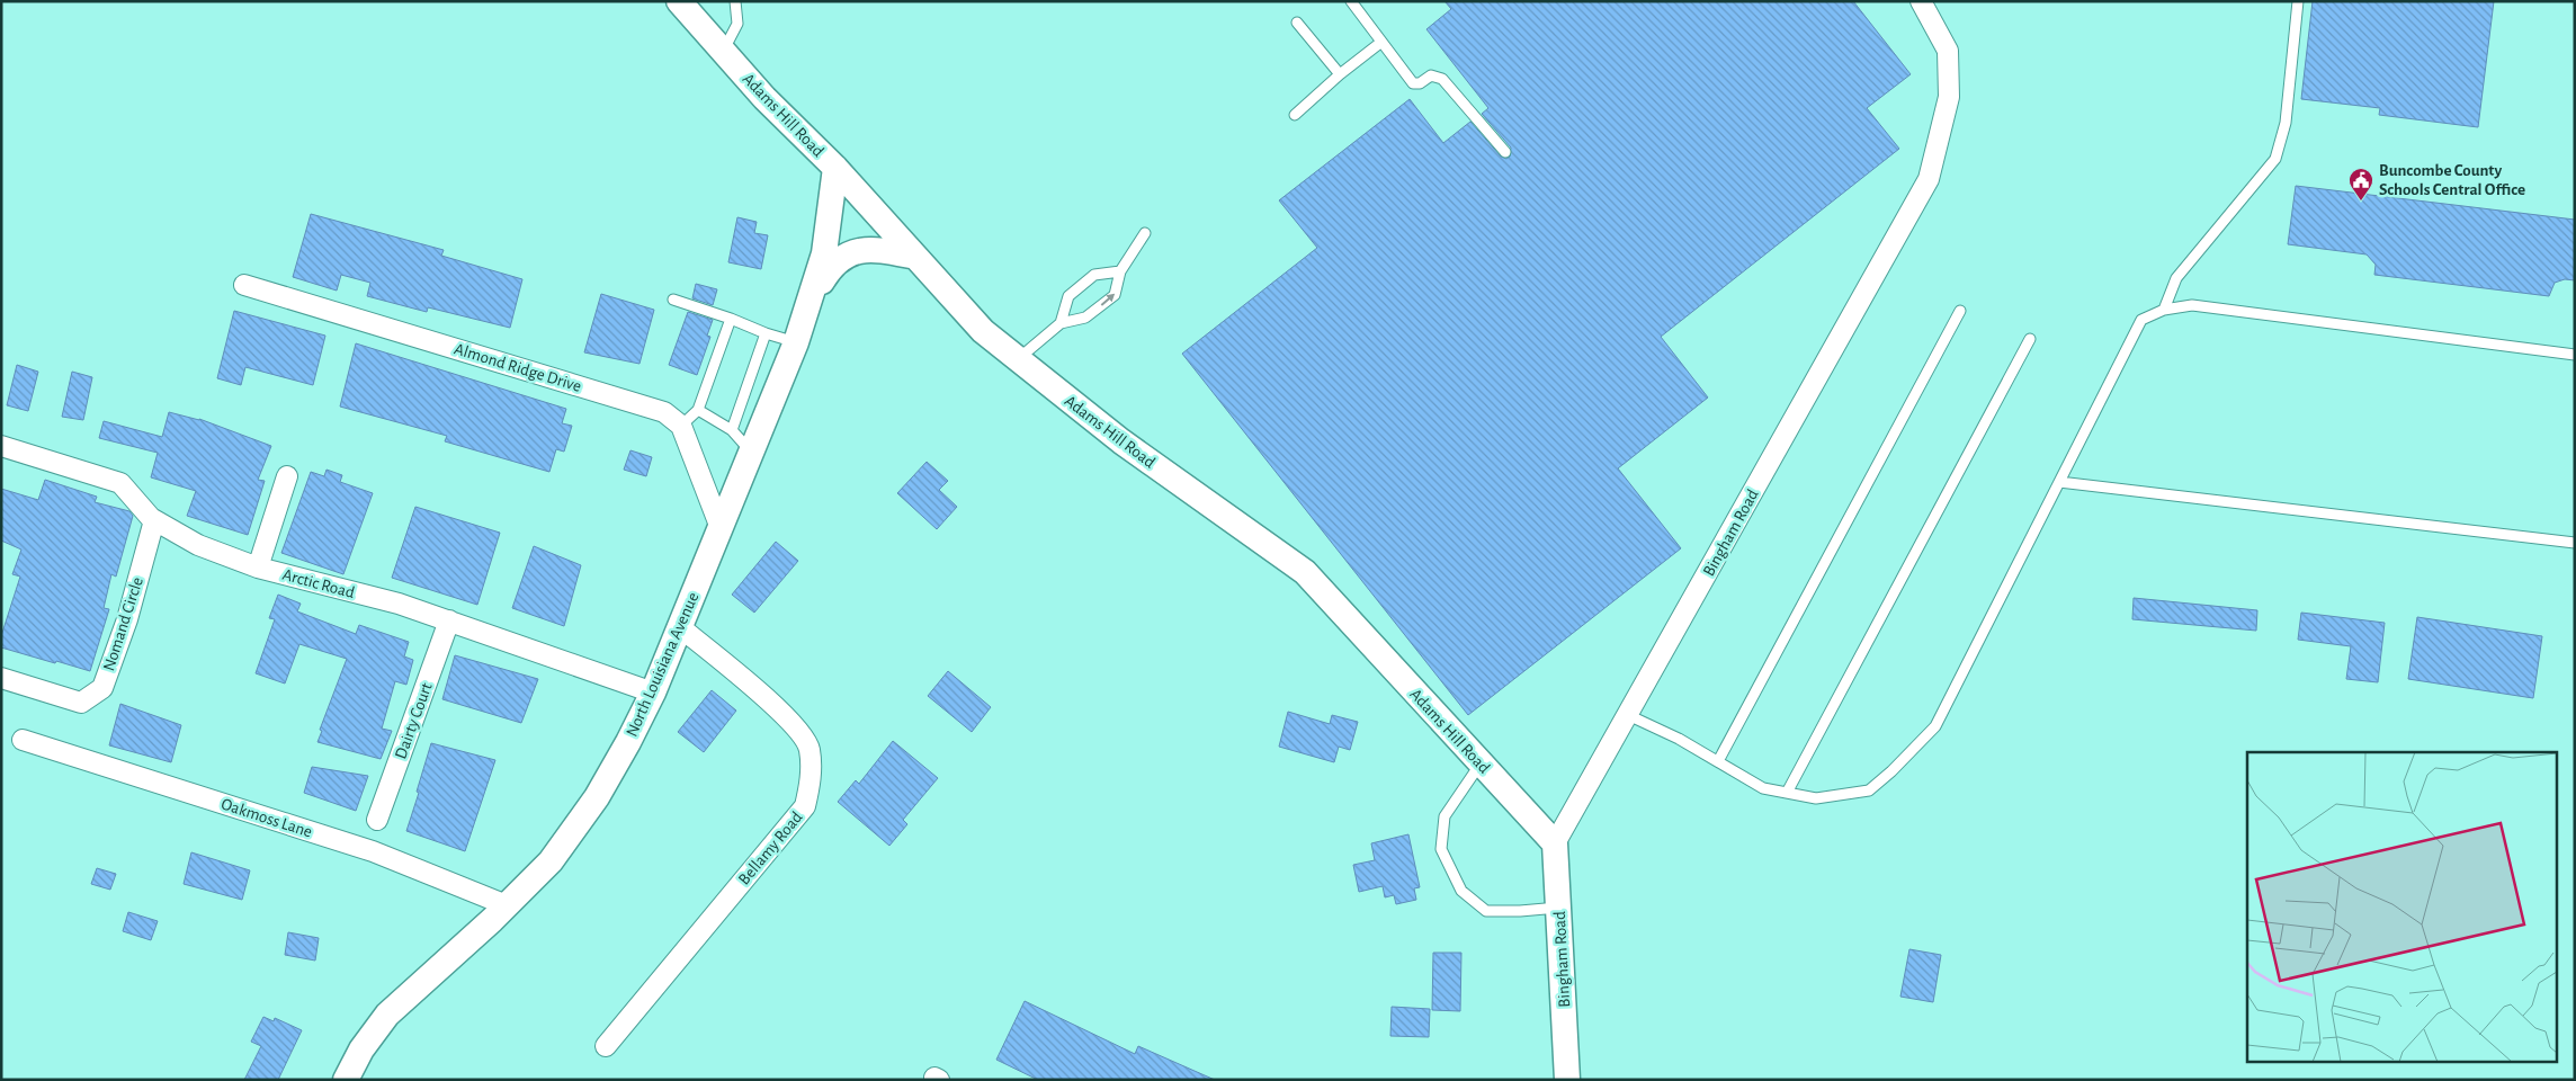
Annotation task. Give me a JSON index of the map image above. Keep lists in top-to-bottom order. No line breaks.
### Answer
{"streets":{"street":["Adams Hill Road","Almond Ridge Drive","Bingham Road","Arctic Road","Nomand Circle","North Louisiana Avenue","Dairty Court","Oakmoss Lane","Bellamy Road"]},"crossings":[["Adams Hill Road","Bingham Road"],["Adams Hill Road","North Louisiana Avenue"],["Arctic Road","Nomand Circle"],["Arctic Road","North Louisiana Avenue"],["Arctic Road","Dairty Court"],["North Louisiana Avenue","Oakmoss Lane"],["North Louisiana Avenue","Bellamy Road"]],"places":{"public building":["Buncombe County Schools Central Office"]}}
